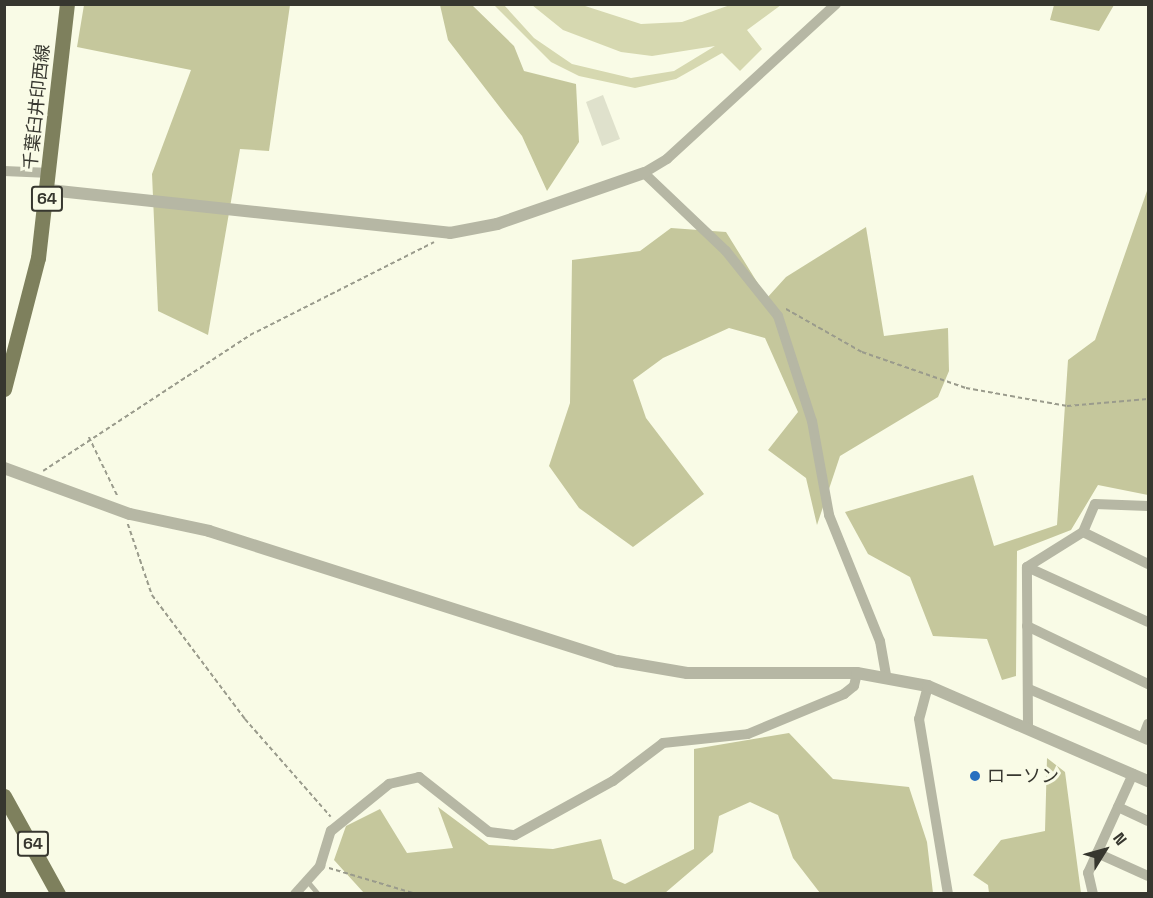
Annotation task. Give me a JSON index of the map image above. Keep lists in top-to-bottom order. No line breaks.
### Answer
{"streets":{"main road":["千葉臼井印西線","64"]},"places":["ローソン"],"north":"top right"}
